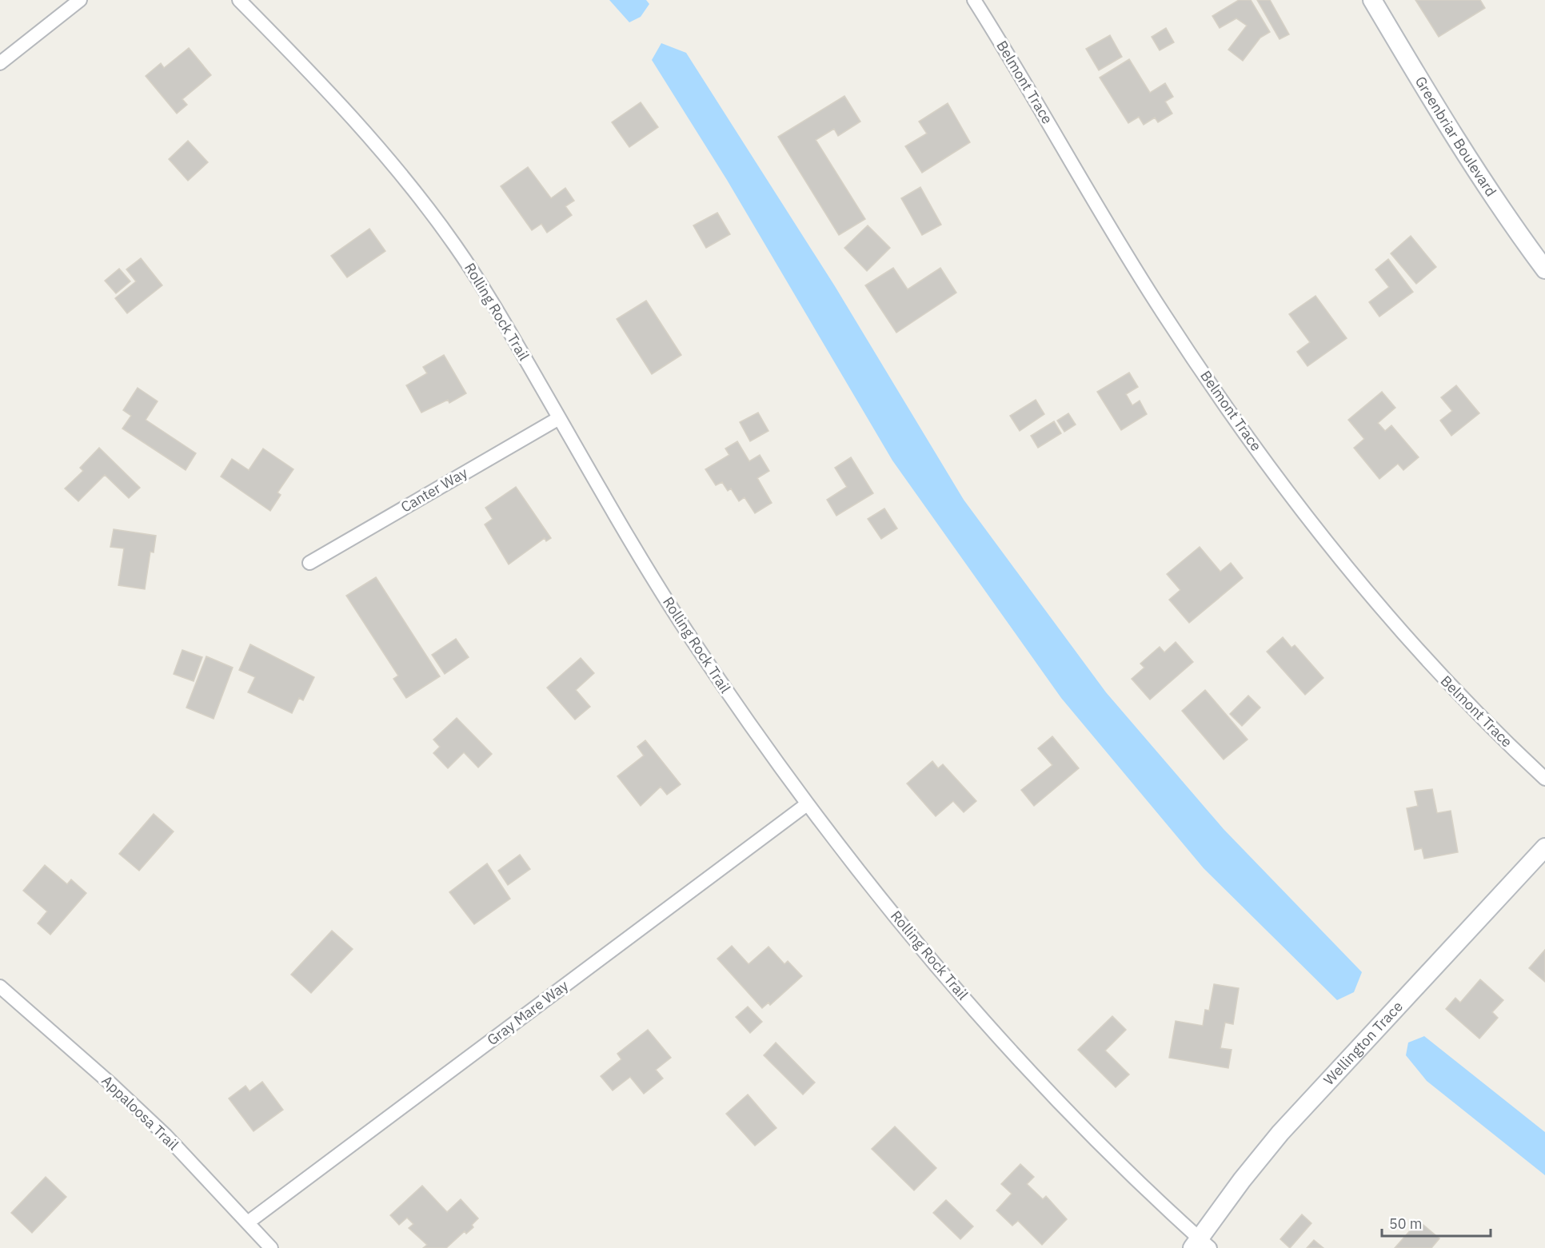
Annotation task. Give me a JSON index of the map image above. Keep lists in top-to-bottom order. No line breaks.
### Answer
{"streets":{"street":["Belmont Trace","Greenbriar Boulevard","Rolling Rock Trail","Canter Way","Gray Mare Way","Wellington Trace","Appaloosa Trail"]},"crossings":[["Rolling Rock Trail","Canter Way"],["Rolling Rock Trail","Gray Mare Way"],["Rolling Rock Trail","Wellington Trace"],["Gray Mare Way","Appaloosa Trail"]],"scale_bar":"50 m"}
